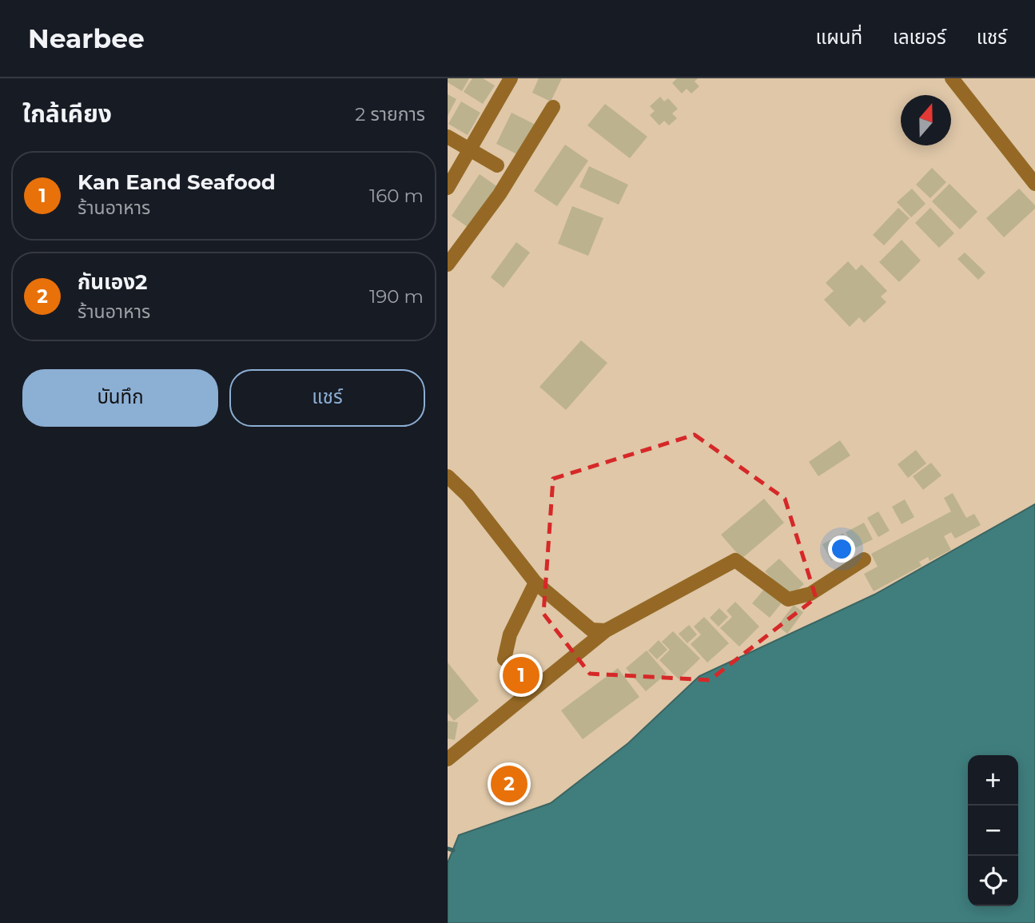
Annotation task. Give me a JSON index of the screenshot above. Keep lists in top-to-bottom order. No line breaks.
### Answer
{"north":"top","page":{"header":"Nearbee","nav":["แผนที่","เลเยอร์","แชร์"],"heading":["ใกล้เคียง","2 รายการ"],"list":[{"mark":"1","name":"Kan Eand Seafood","note":"ร้านอาหาร","value":"160 m"},{"mark":"2","name":"กันเอง2","note":"ร้านอาหาร","value":"190 m"}],"buttons":["บันทึก","แชร์"],"pins":["1","2"],"map_buttons":["+","−"]}}
